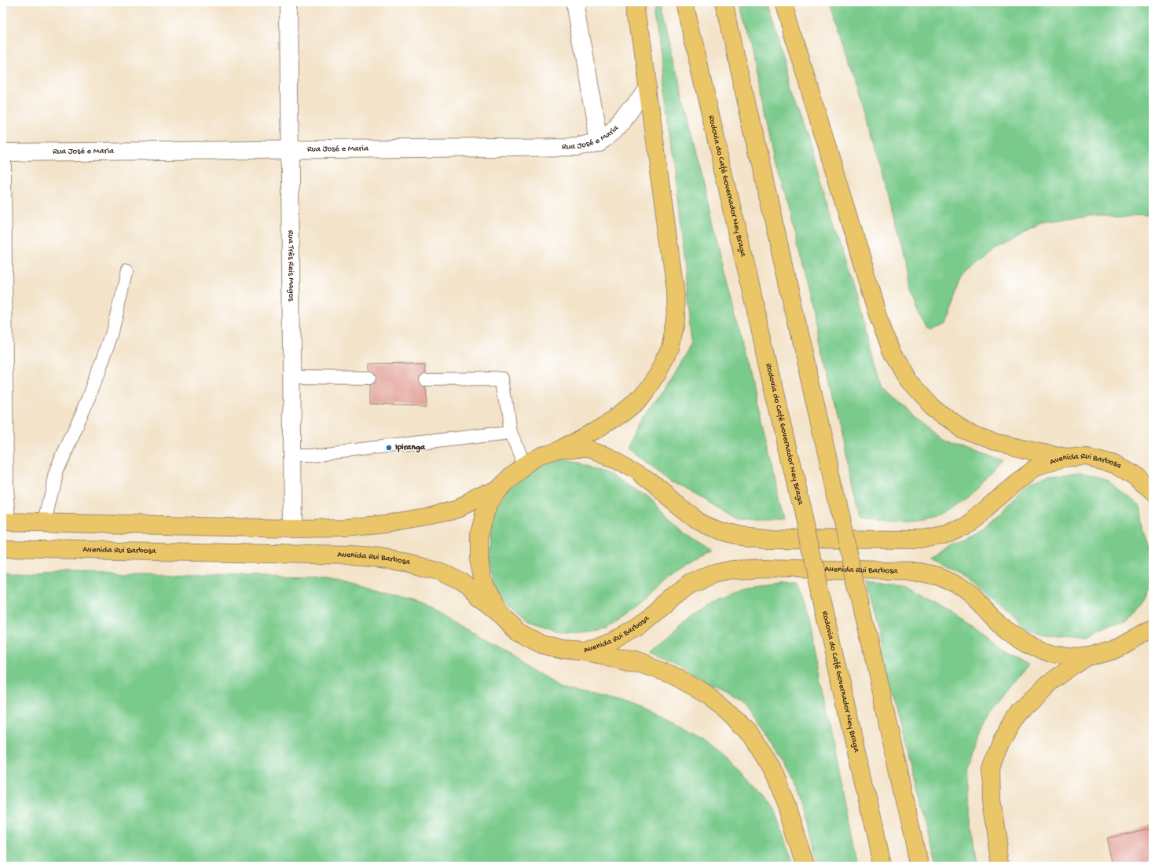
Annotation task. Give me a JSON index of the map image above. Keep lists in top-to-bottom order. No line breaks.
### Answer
{"streets":{"main road":["Rodovia do Café Governador Ney Braga","Avenida Rui Barbosa"],"street":["Rua José e Maria","Rua Três Reis Magos"]},"crossings":[["Rua José e Maria","Rua Três Reis Magos"],["Rua Três Reis Magos","Avenida Rui Barbosa"]],"places":["Ipiranga"]}
